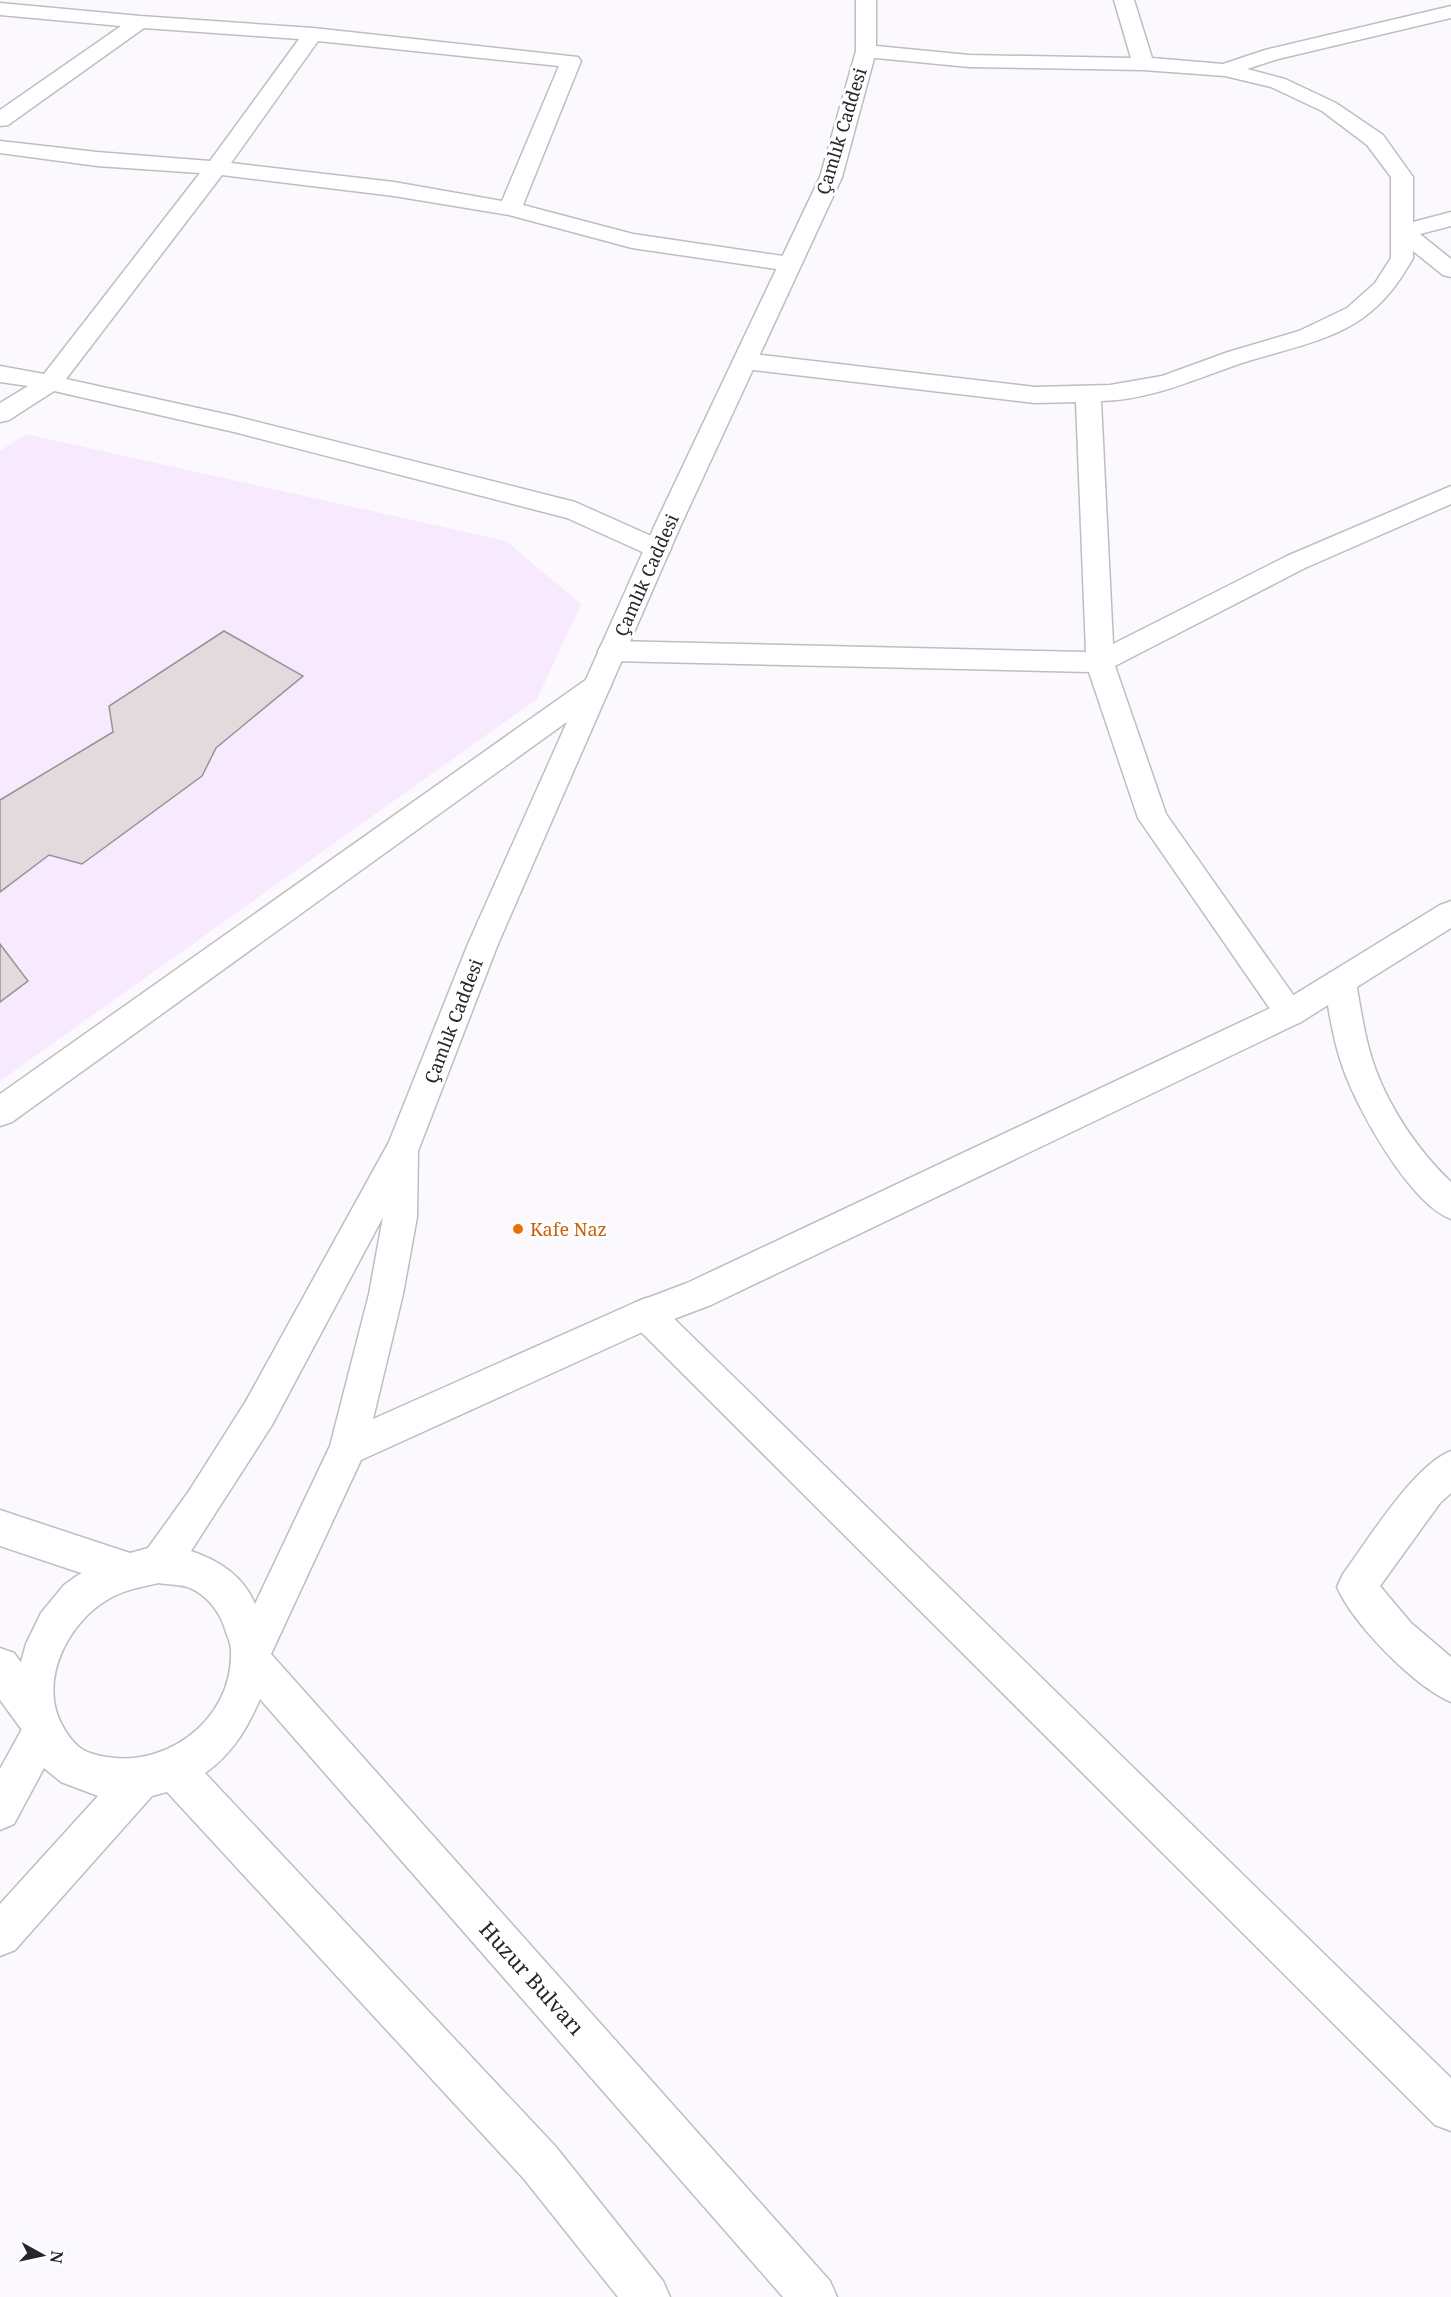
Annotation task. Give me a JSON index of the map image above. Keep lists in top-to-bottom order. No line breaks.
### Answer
{"streets":{"street":["Çamlık Caddesi","Huzur Bulvarı"]},"places":["Kafe Naz"],"north":"right"}
